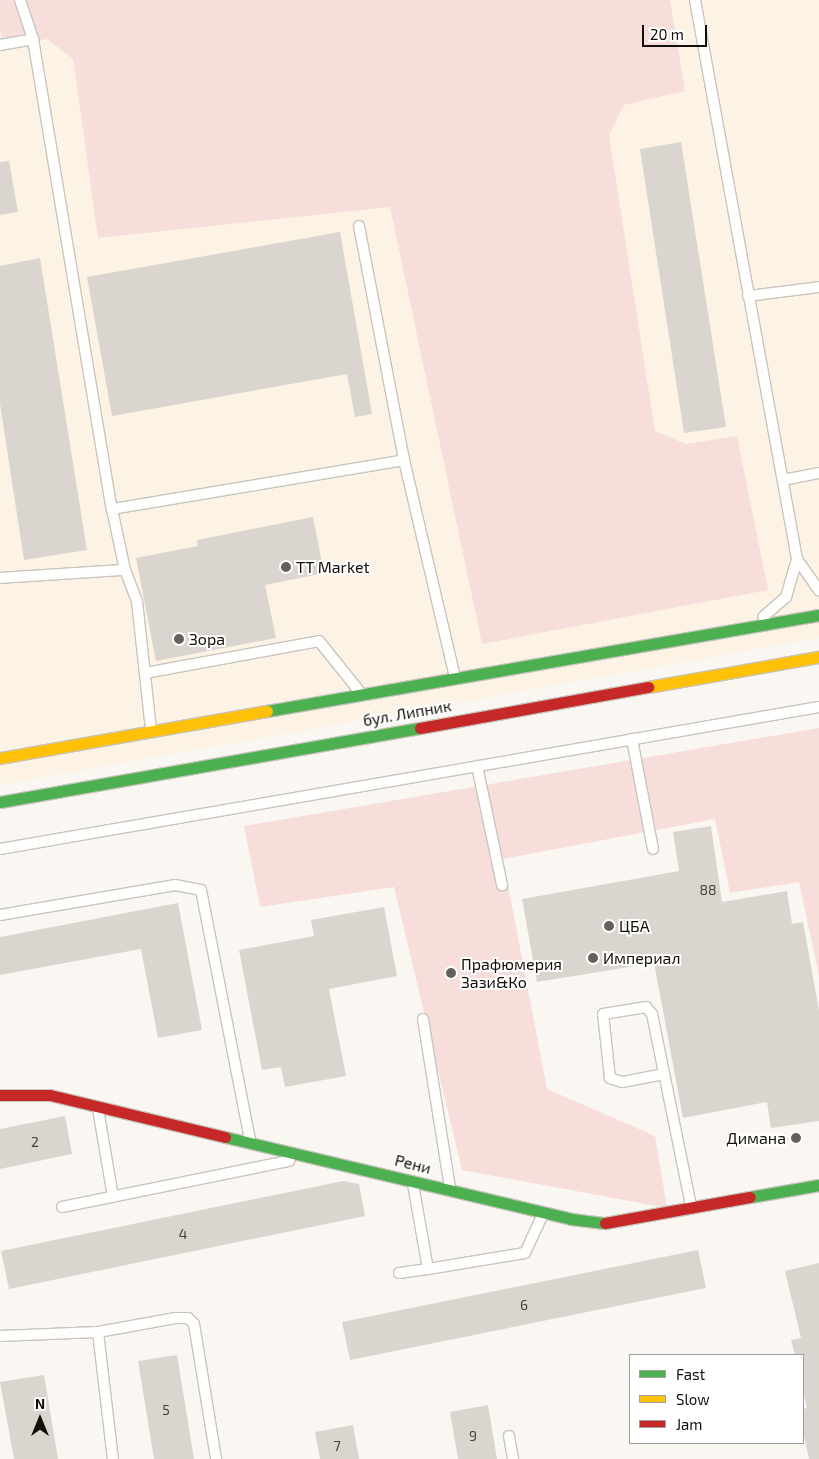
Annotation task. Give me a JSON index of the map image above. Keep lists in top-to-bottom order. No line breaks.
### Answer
{"streets":{"main road":["бул. Липник","Рени"]},"places":["TT Market","Зора","ЦБА","Империал","Прафюмерия Зази&Ко","Димана"],"house_numbers":["88","2","4","6","5","9","7"],"legend":["Fast","Slow","Jam"],"scale_bar":"20 m","north":"top"}
